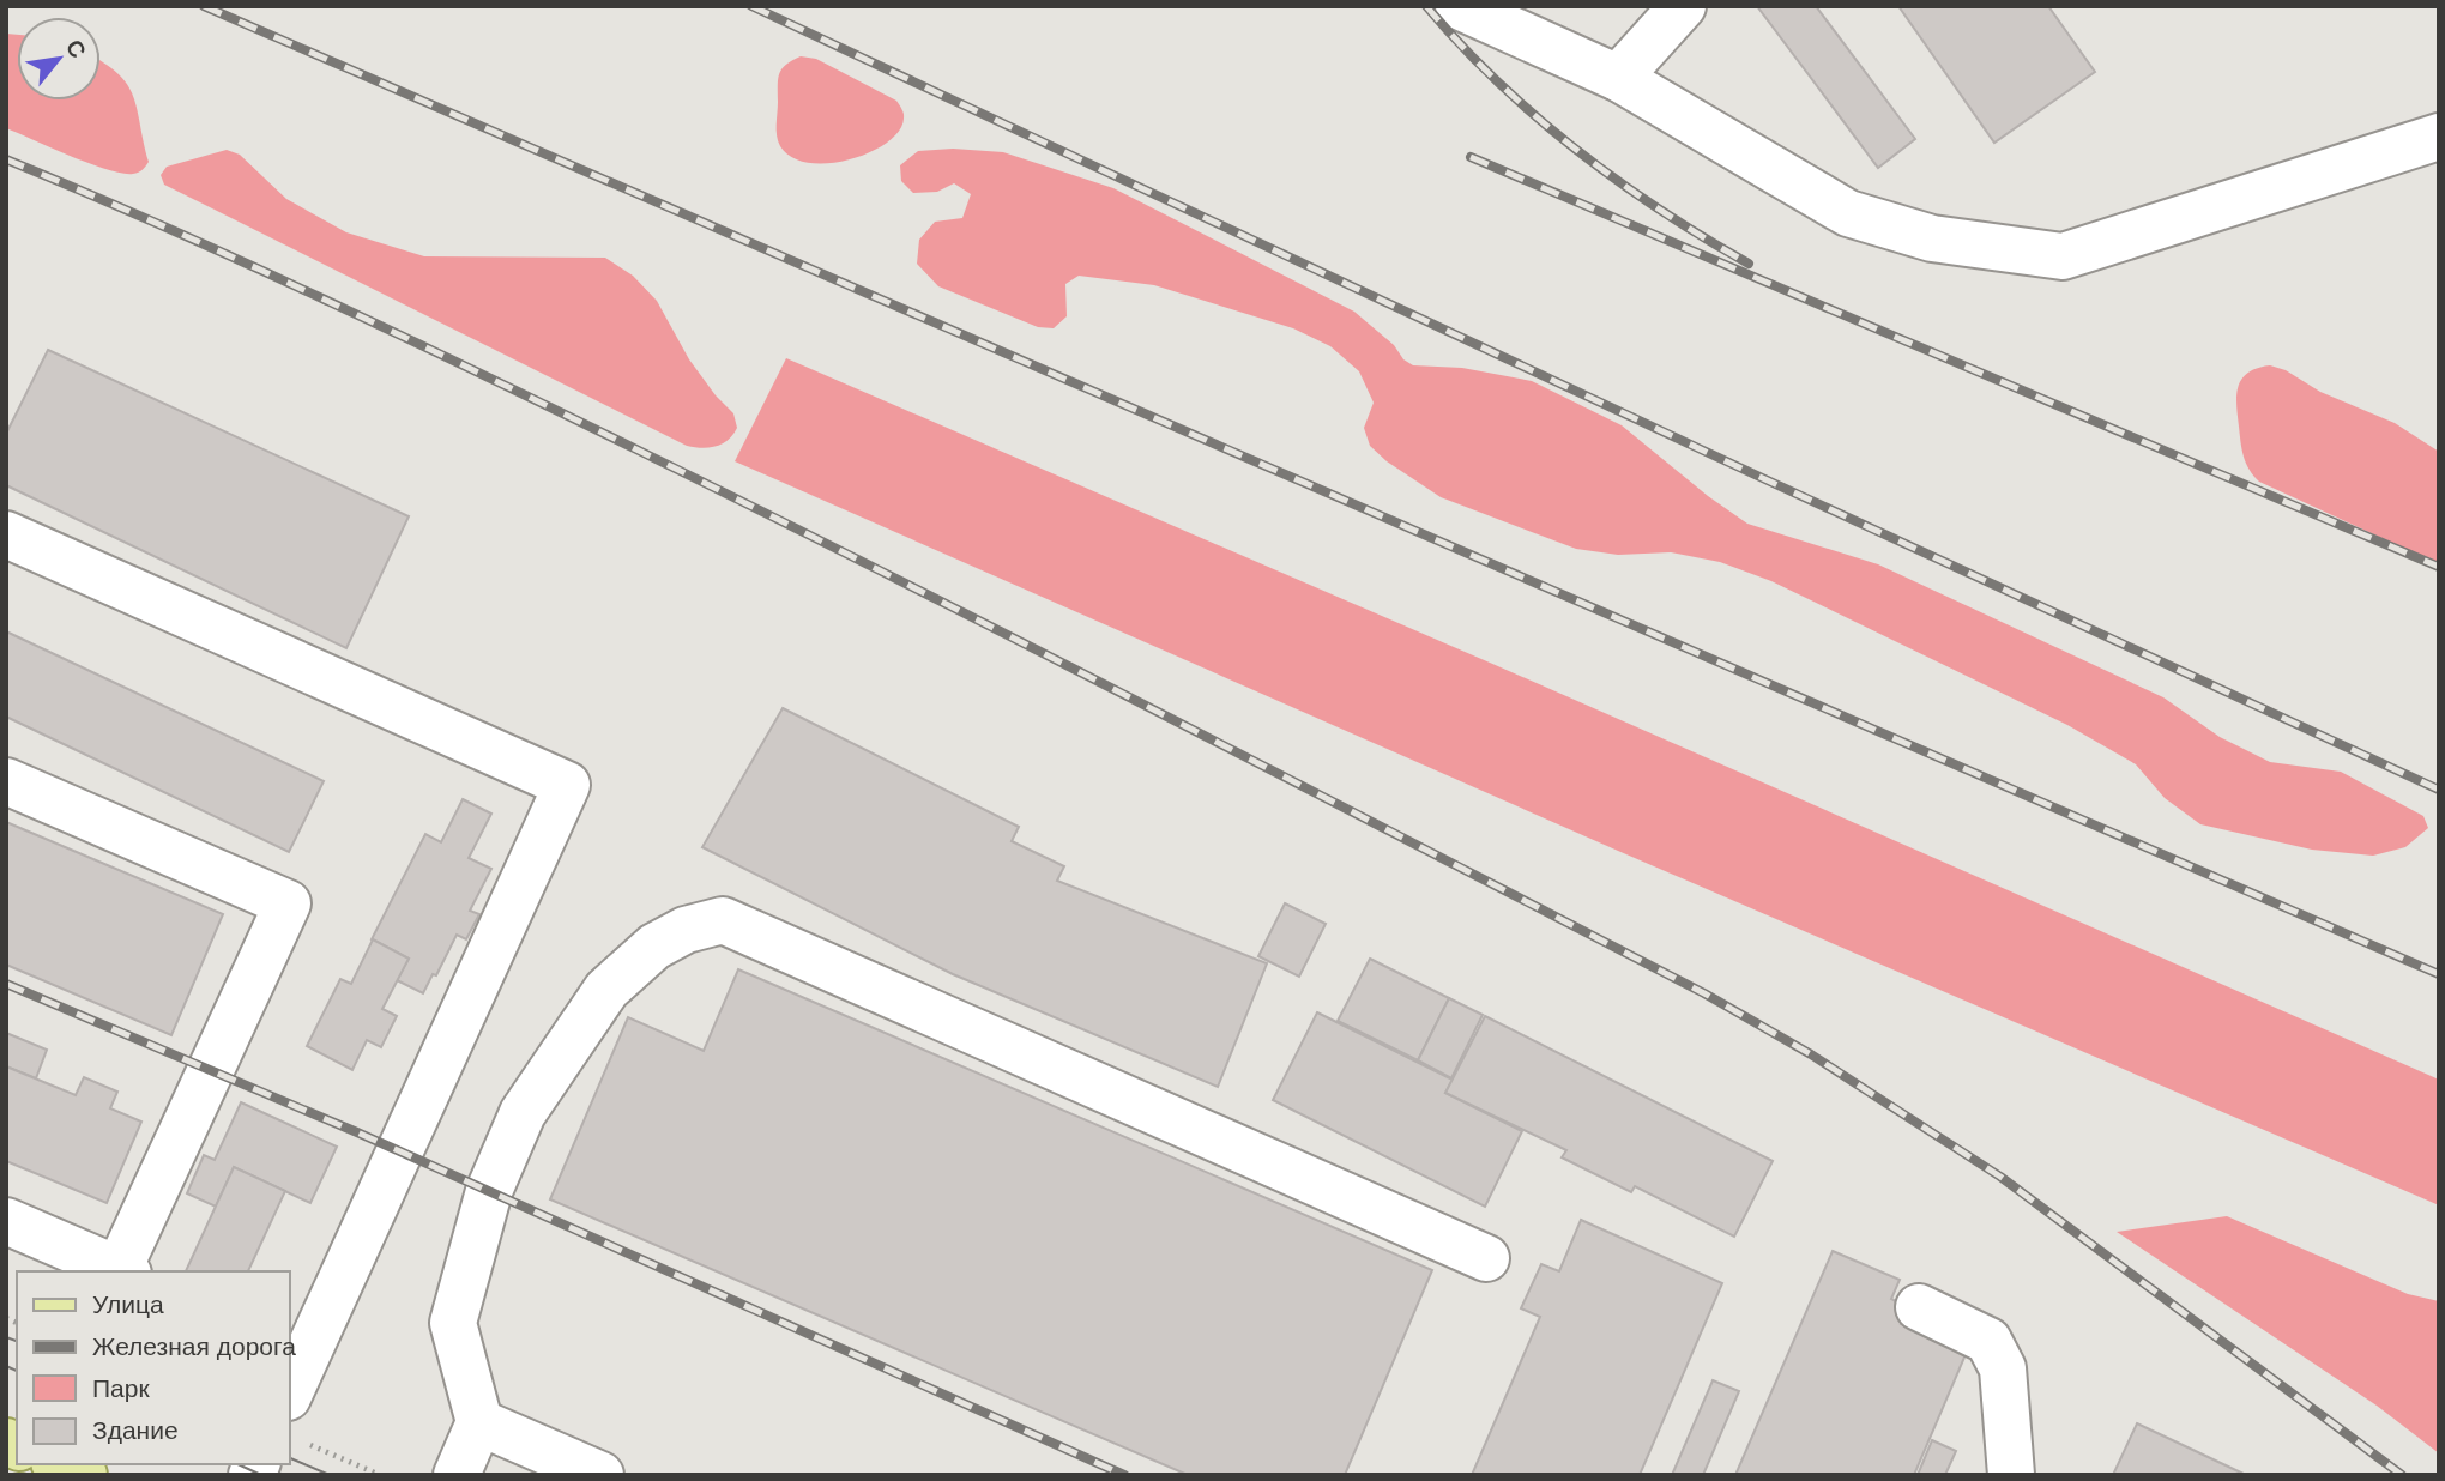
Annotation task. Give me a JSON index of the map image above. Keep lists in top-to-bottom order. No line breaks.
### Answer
{"legend":["Улица","Железная дорога","Парк","Здание"],"north":"top right"}
